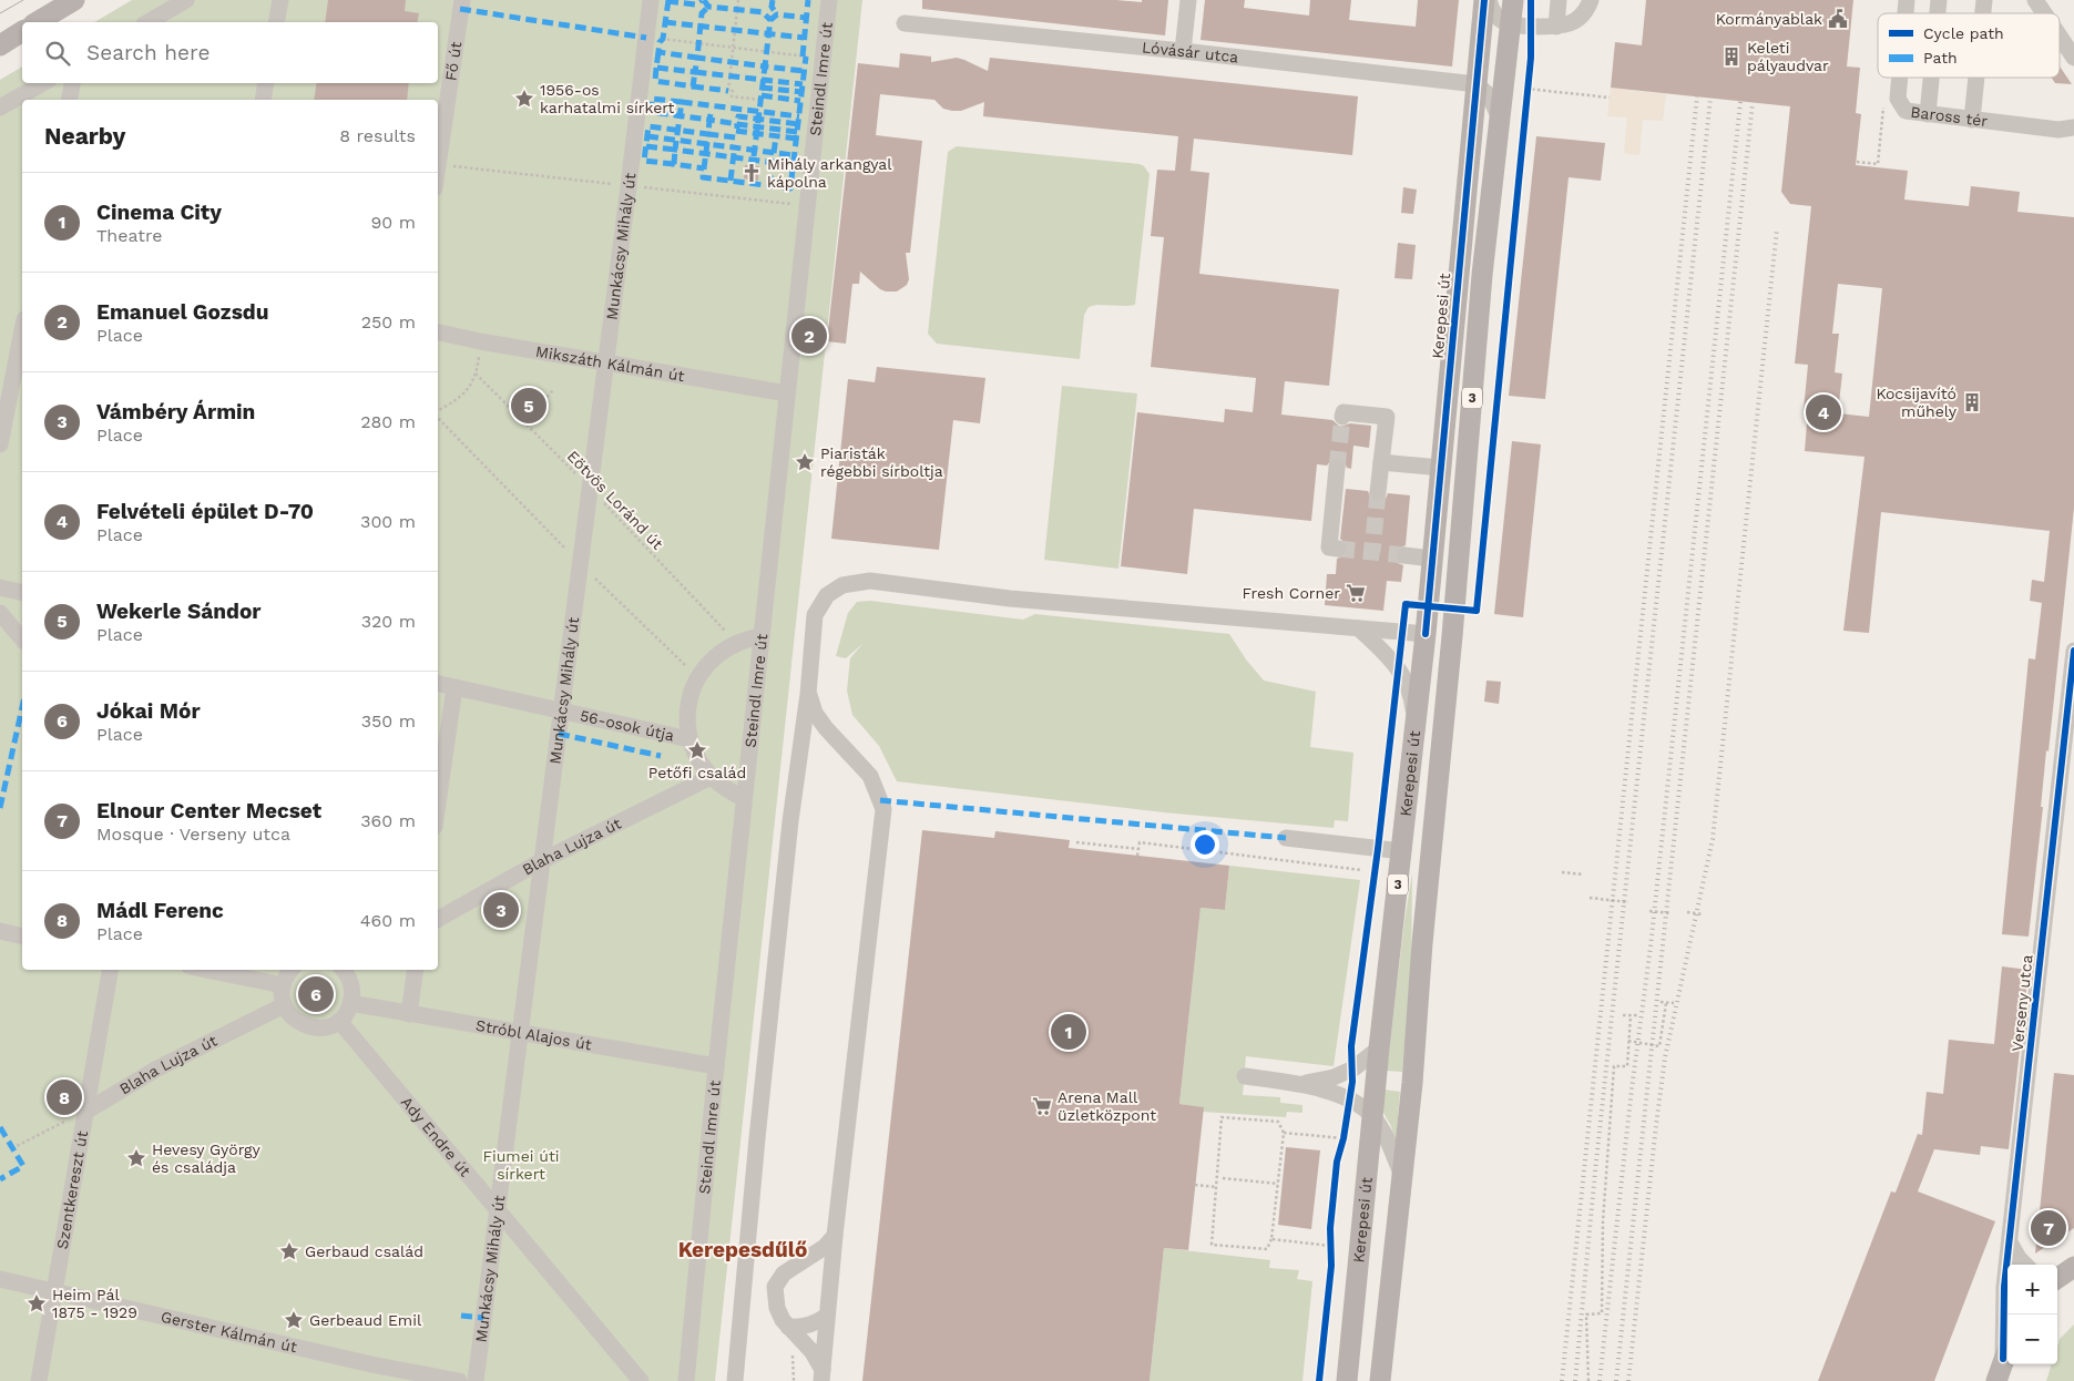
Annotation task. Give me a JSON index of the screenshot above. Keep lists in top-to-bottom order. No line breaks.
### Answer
{"streets":{"main road":["Kerepesi út","3"],"street":["Lóvásár utca","Fő út","Steindl Imre út","Baross tér","Munkácsy Mihály út","Mikszáth Kálmán út","56-osok útja","Blaha Lujza út","Verseny utca","Stróbl Alajos út","Ady Endre út","Szentkereszt út","Gerster Kálmán út"],"path":["Eötvös Loránd út"]},"crossings":[["Lóvásár utca","Kerepesi út"],["Steindl Imre út","Mikszáth Kálmán út"],["Steindl Imre út","Stróbl Alajos út"],["Munkácsy Mihály út","Mikszáth Kálmán út"],["Munkácsy Mihály út","Eötvös Loránd út"],["Munkácsy Mihály út","56-osok útja"],["Munkácsy Mihály út","Blaha Lujza út"],["Munkácsy Mihály út","Stróbl Alajos út"],["Munkácsy Mihály út","Ady Endre út"],["Blaha Lujza út","Szentkereszt út"],["Szentkereszt út","Gerster Kálmán út"]],"districts":["Kerepesdűlő"],"parks":["Fiumei úti sírkert"],"places":{"public building":["Kormányablak"],"building":["Keleti pályaudvar","Kocsijavító műhely"],"place":["1956-os karhatalmi sírkert","Piaristák régebbi sírboltja","Petőfi család","Hevesy György és családja","Gerbaud család","Heim Pál 1875 - 1929","Gerbeaud Emil"],"church":["Mihály arkangyal kápolna"],"supermarket":["Fresh Corner","Arena Mall üzletközpont"]},"legend":["Cycle path","Path"],"page":{"search":"Search here","heading":["Nearby","8 results"],"list":[{"mark":"1","name":"Cinema City","note":"Theatre","value":"90 m"},{"mark":"2","name":"Emanuel Gozsdu","note":"Place","value":"250 m"},{"mark":"3","name":"Vámbéry Ármin","note":"Place","value":"280 m"},{"mark":"4","name":"Felvételi épület D-70","note":"Place","value":"300 m"},{"mark":"5","name":"Wekerle Sándor","note":"Place","value":"320 m"},{"mark":"6","name":"Jókai Mór","note":"Place","value":"350 m"},{"mark":"7","name":"Elnour Center Mecset","note":"Mosque · Verseny utca","value":"360 m"},{"mark":"8","name":"Mádl Ferenc","note":"Place","value":"460 m"}],"pins":["2","5","4","3","6","1","8","7"],"map_buttons":["+","−"]}}
